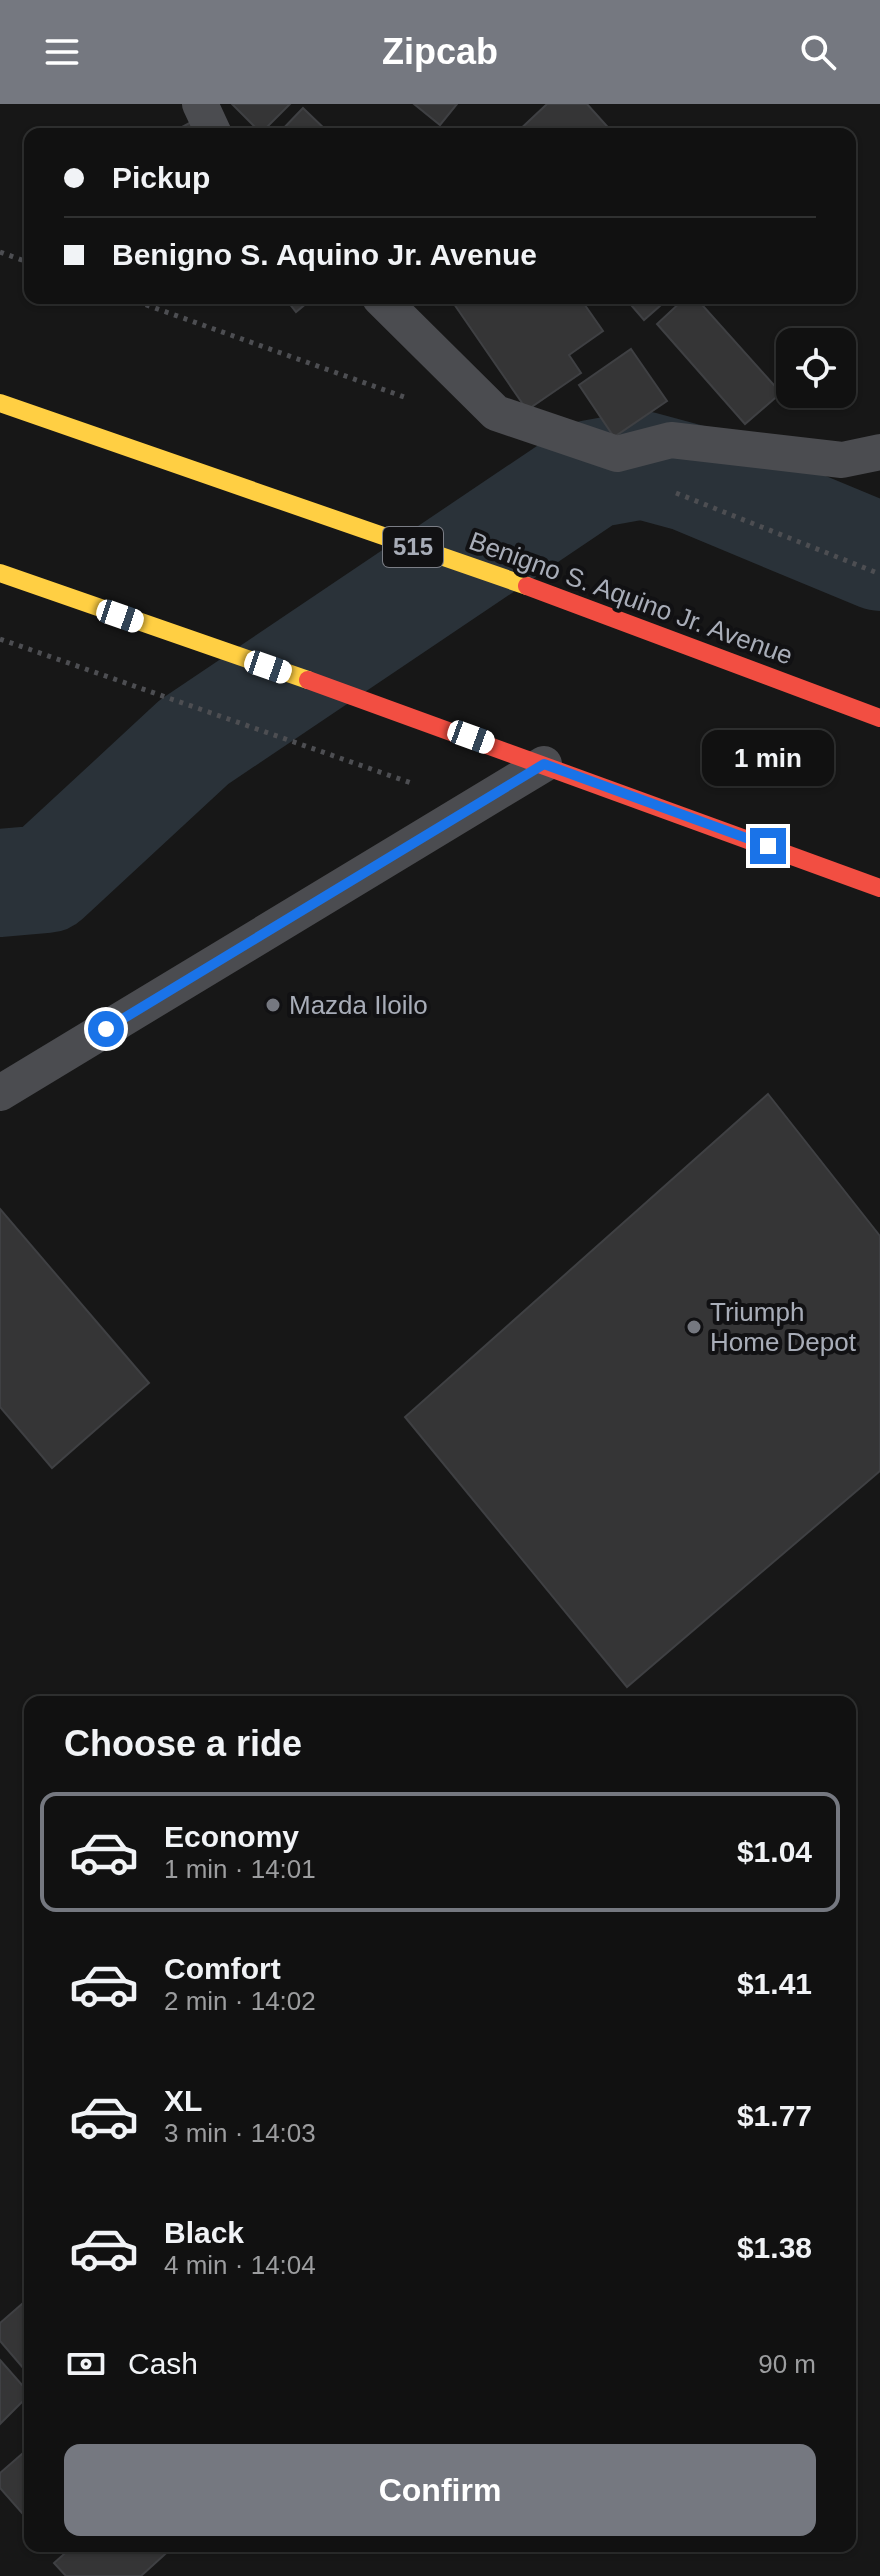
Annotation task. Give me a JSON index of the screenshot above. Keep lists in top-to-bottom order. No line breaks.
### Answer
{"streets":{"highway":["515","Benigno S. Aquino Jr. Avenue"]},"places":["Mazda Iloilo","Triumph Home Depot"],"page":{"header":"Zipcab","banner":["Pickup","Benigno S. Aquino Jr. Avenue"],"bubble":"1 min","heading":"Choose a ride","list":[{"name":"Economy","note":"1 min · 14:01","value":"$1.04"},{"name":"Comfort","note":"2 min · 14:02","value":"$1.41"},{"name":"XL","note":"3 min · 14:03","value":"$1.77"},{"name":"Black","note":"4 min · 14:04","value":"$1.38"}],"pay":["Cash","90 m"],"buttons":"Confirm"}}
